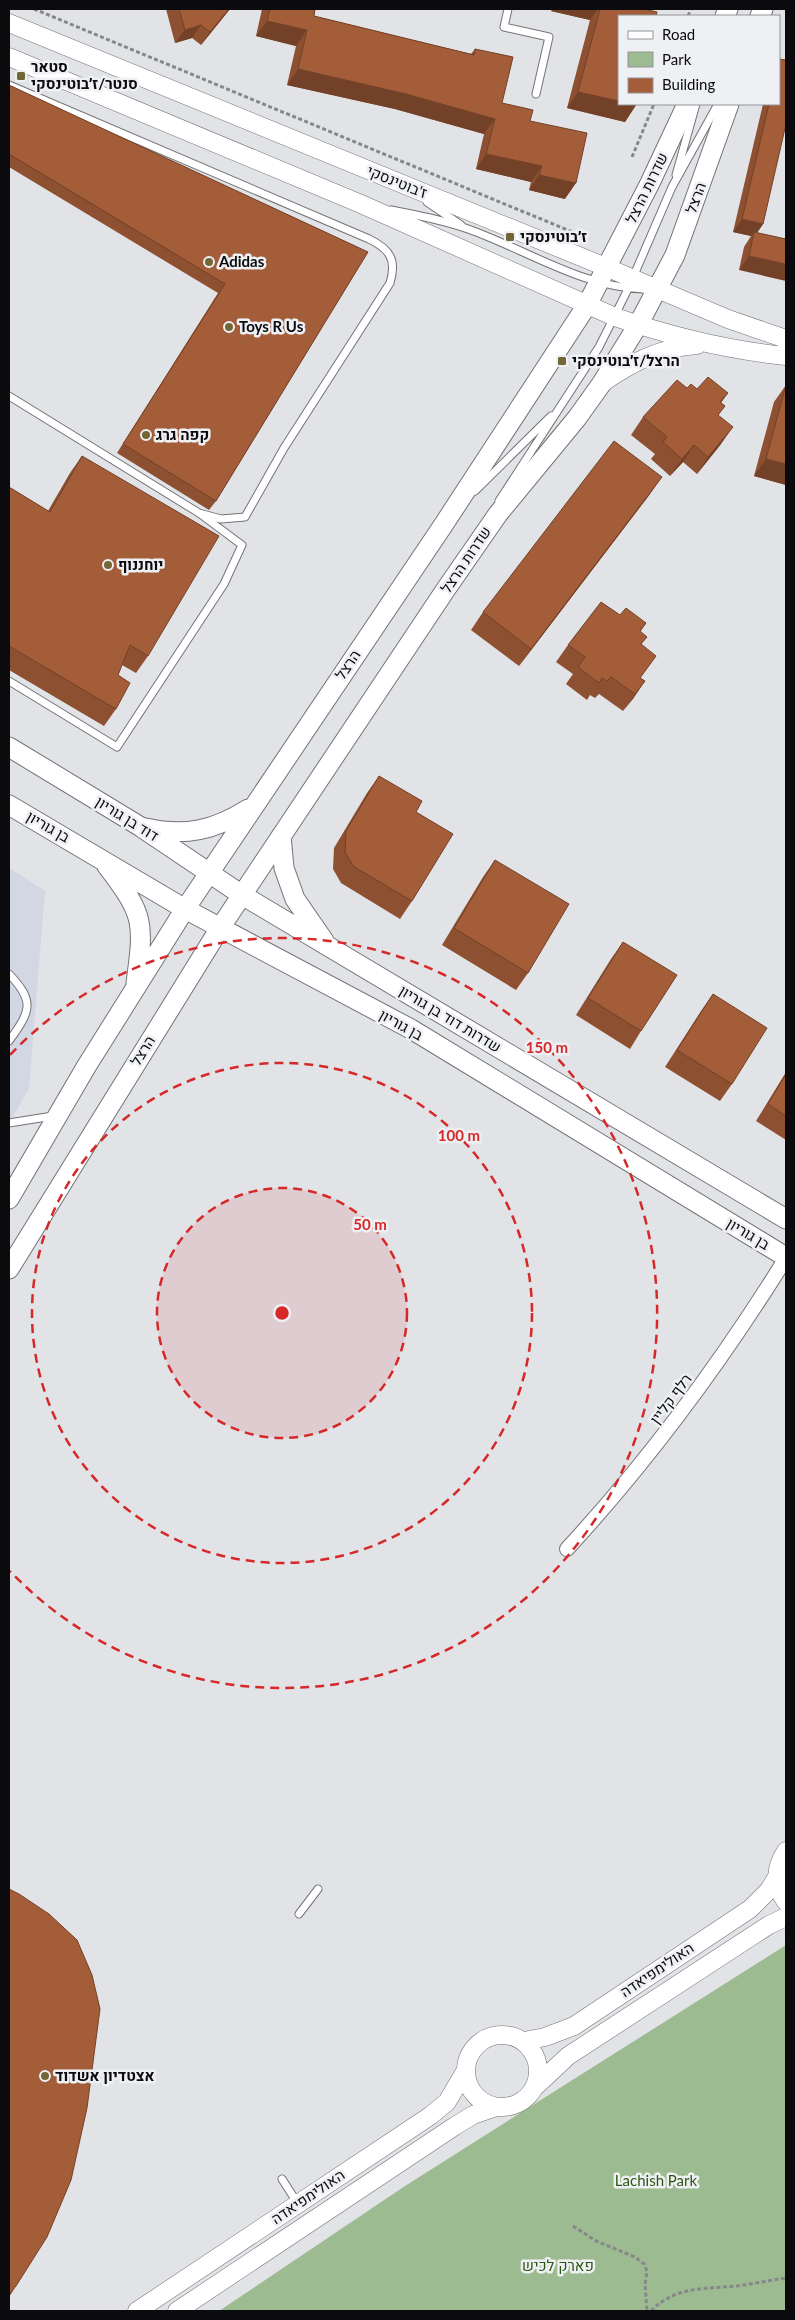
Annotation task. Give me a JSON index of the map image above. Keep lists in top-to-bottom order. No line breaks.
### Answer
{"streets":{"main road":["שדרות הרצל","הרצל","דוד בן גוריון","בן גוריון","שדרות דוד בן גוריון"],"street":["ז'בוטינסקי","רלף קליין","האולימפיאדה"]},"crossings":[["ז'בוטינסקי","שדרות הרצל"],["ז'בוטינסקי","הרצל"],["שדרות הרצל","הרצל"],["הרצל","דוד בן גוריון"],["הרצל","בן גוריון"],["הרצל","שדרות דוד בן גוריון"],["דוד בן גוריון","שדרות דוד בן גוריון"],["בן גוריון","רלף קליין"]],"parks":["Lachish Park","פארק לכיש"],"places":{"transit":["סטאר סנטר/ז׳בוטינסקי","ז׳בוטינסקי","הרצל/ז׳בוטינסקי"],"other":["Adidas","Toys R Us","קפה גרג","יוחננוף","אצטדיון אשדוד"]},"legend":["Road","Park","Building"],"rings":["150 m","100 m","50 m"]}
